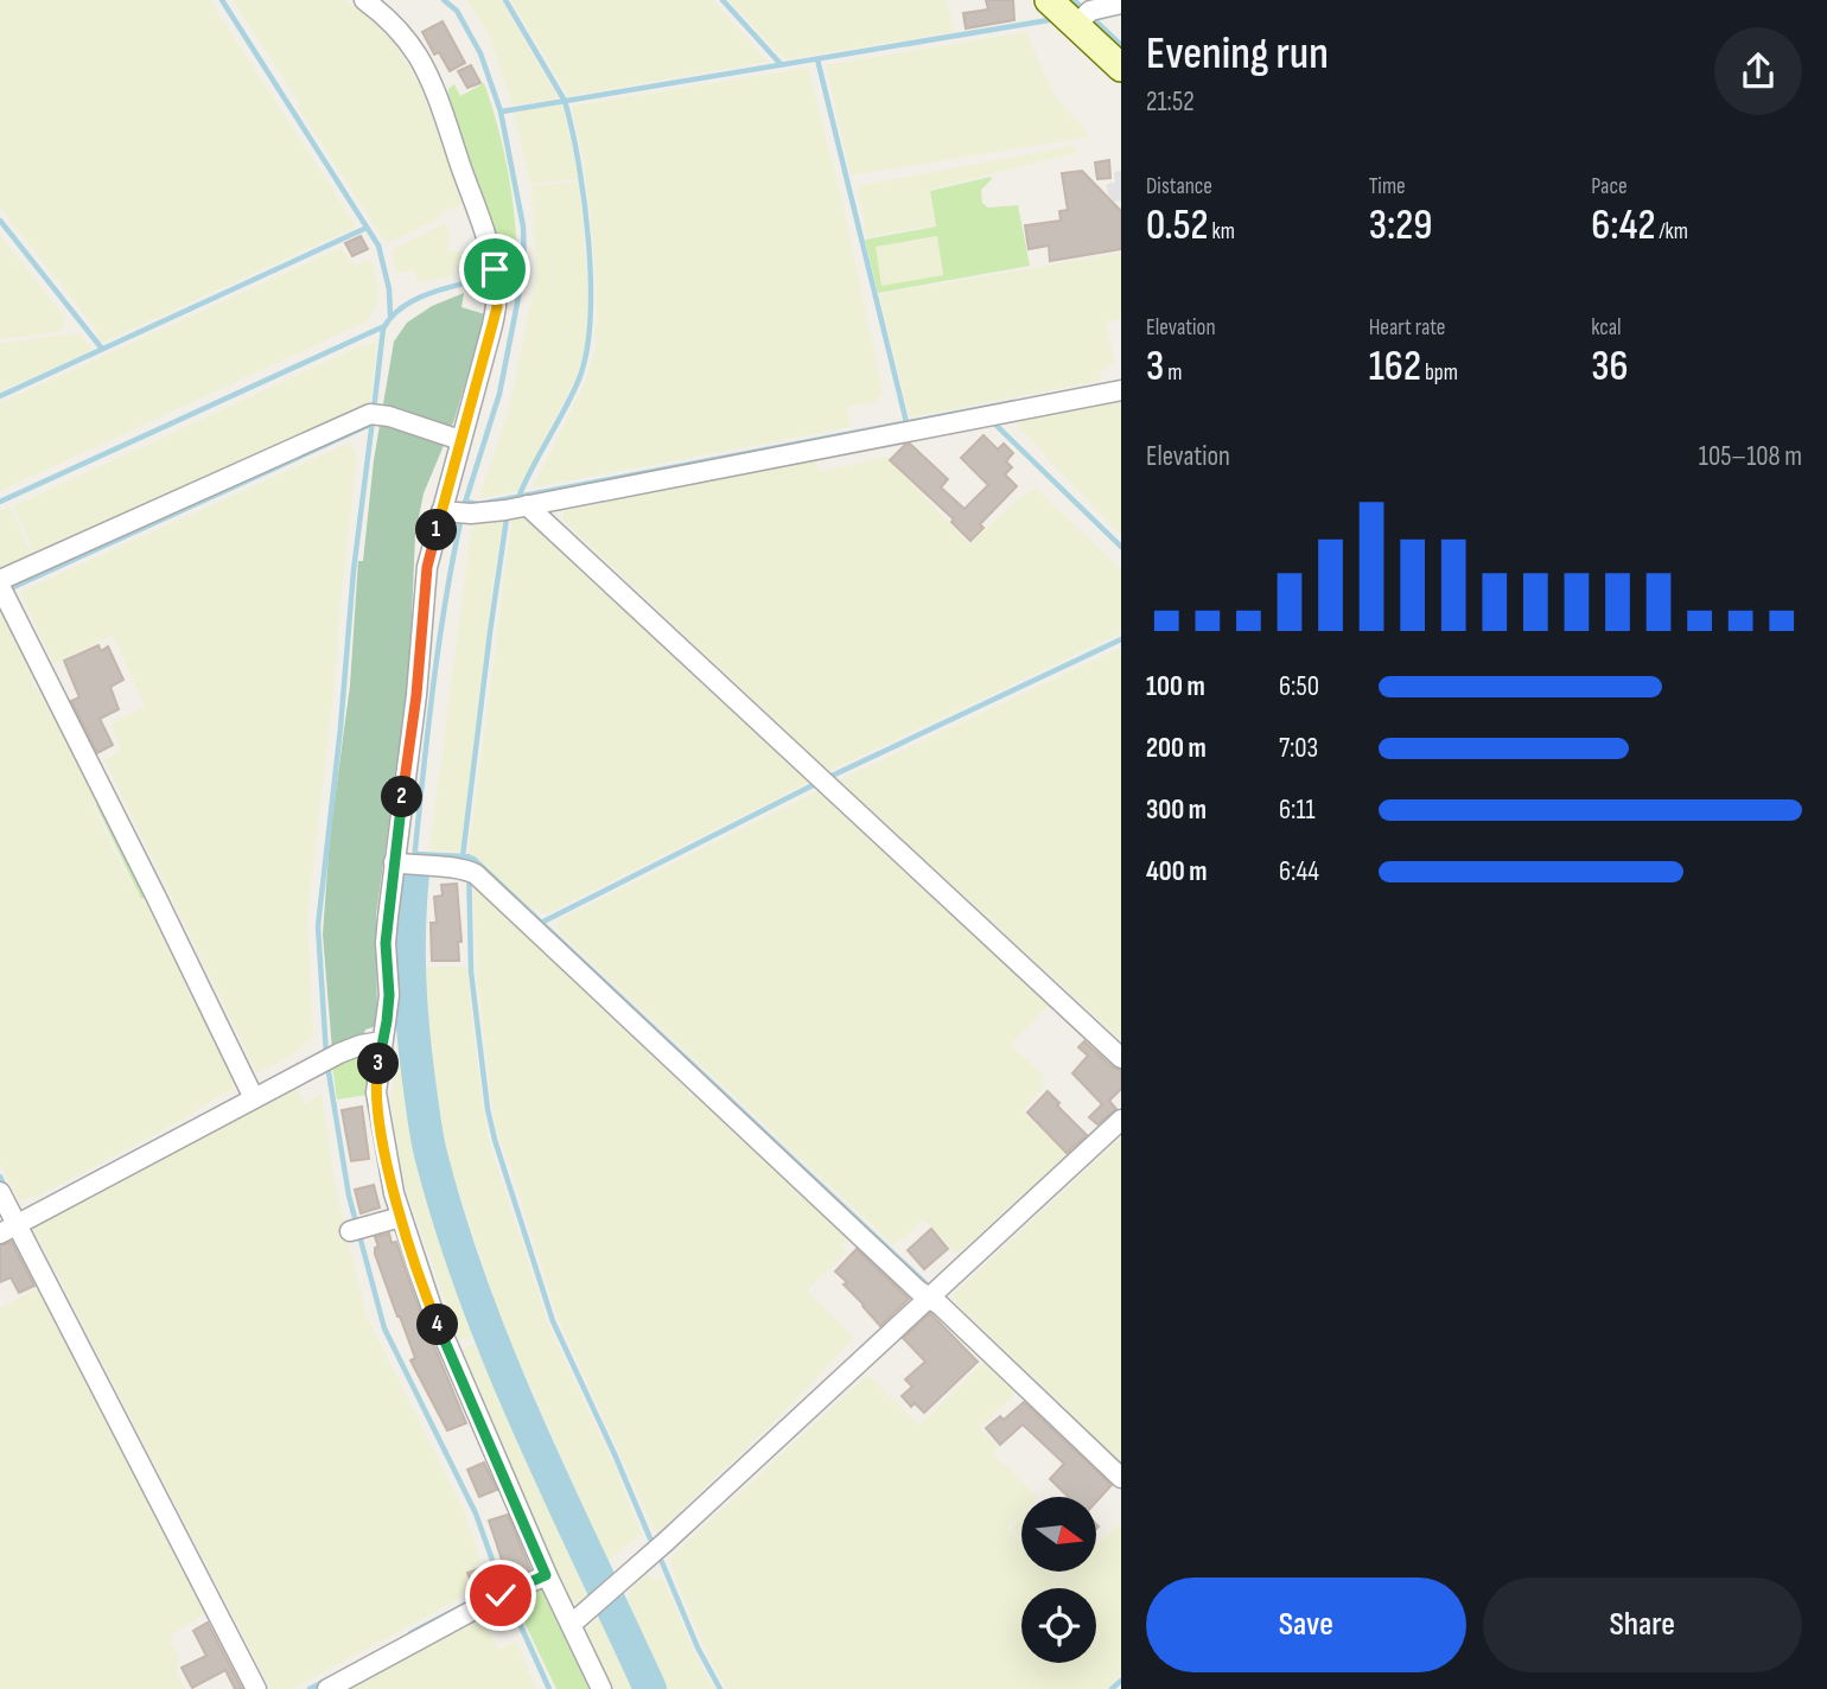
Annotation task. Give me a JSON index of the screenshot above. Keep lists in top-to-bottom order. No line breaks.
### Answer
{"north":"right","page":{"heading":["Evening run","21:52"],"stats":[["Distance","0.52 km"],["Time","3:29"],["Pace","6:42 /km"],["Elevation","3 m"],["Heart rate","162 bpm"],["kcal","36"]],"chart":["Elevation","105–108 m"],"pins":["1","2","3","4"],"list":[{"name":"100 m","note":"6:50"},{"name":"200 m","note":"7:03"},{"name":"300 m","note":"6:11"},{"name":"400 m","note":"6:44"}],"buttons":["Save","Share"]}}
